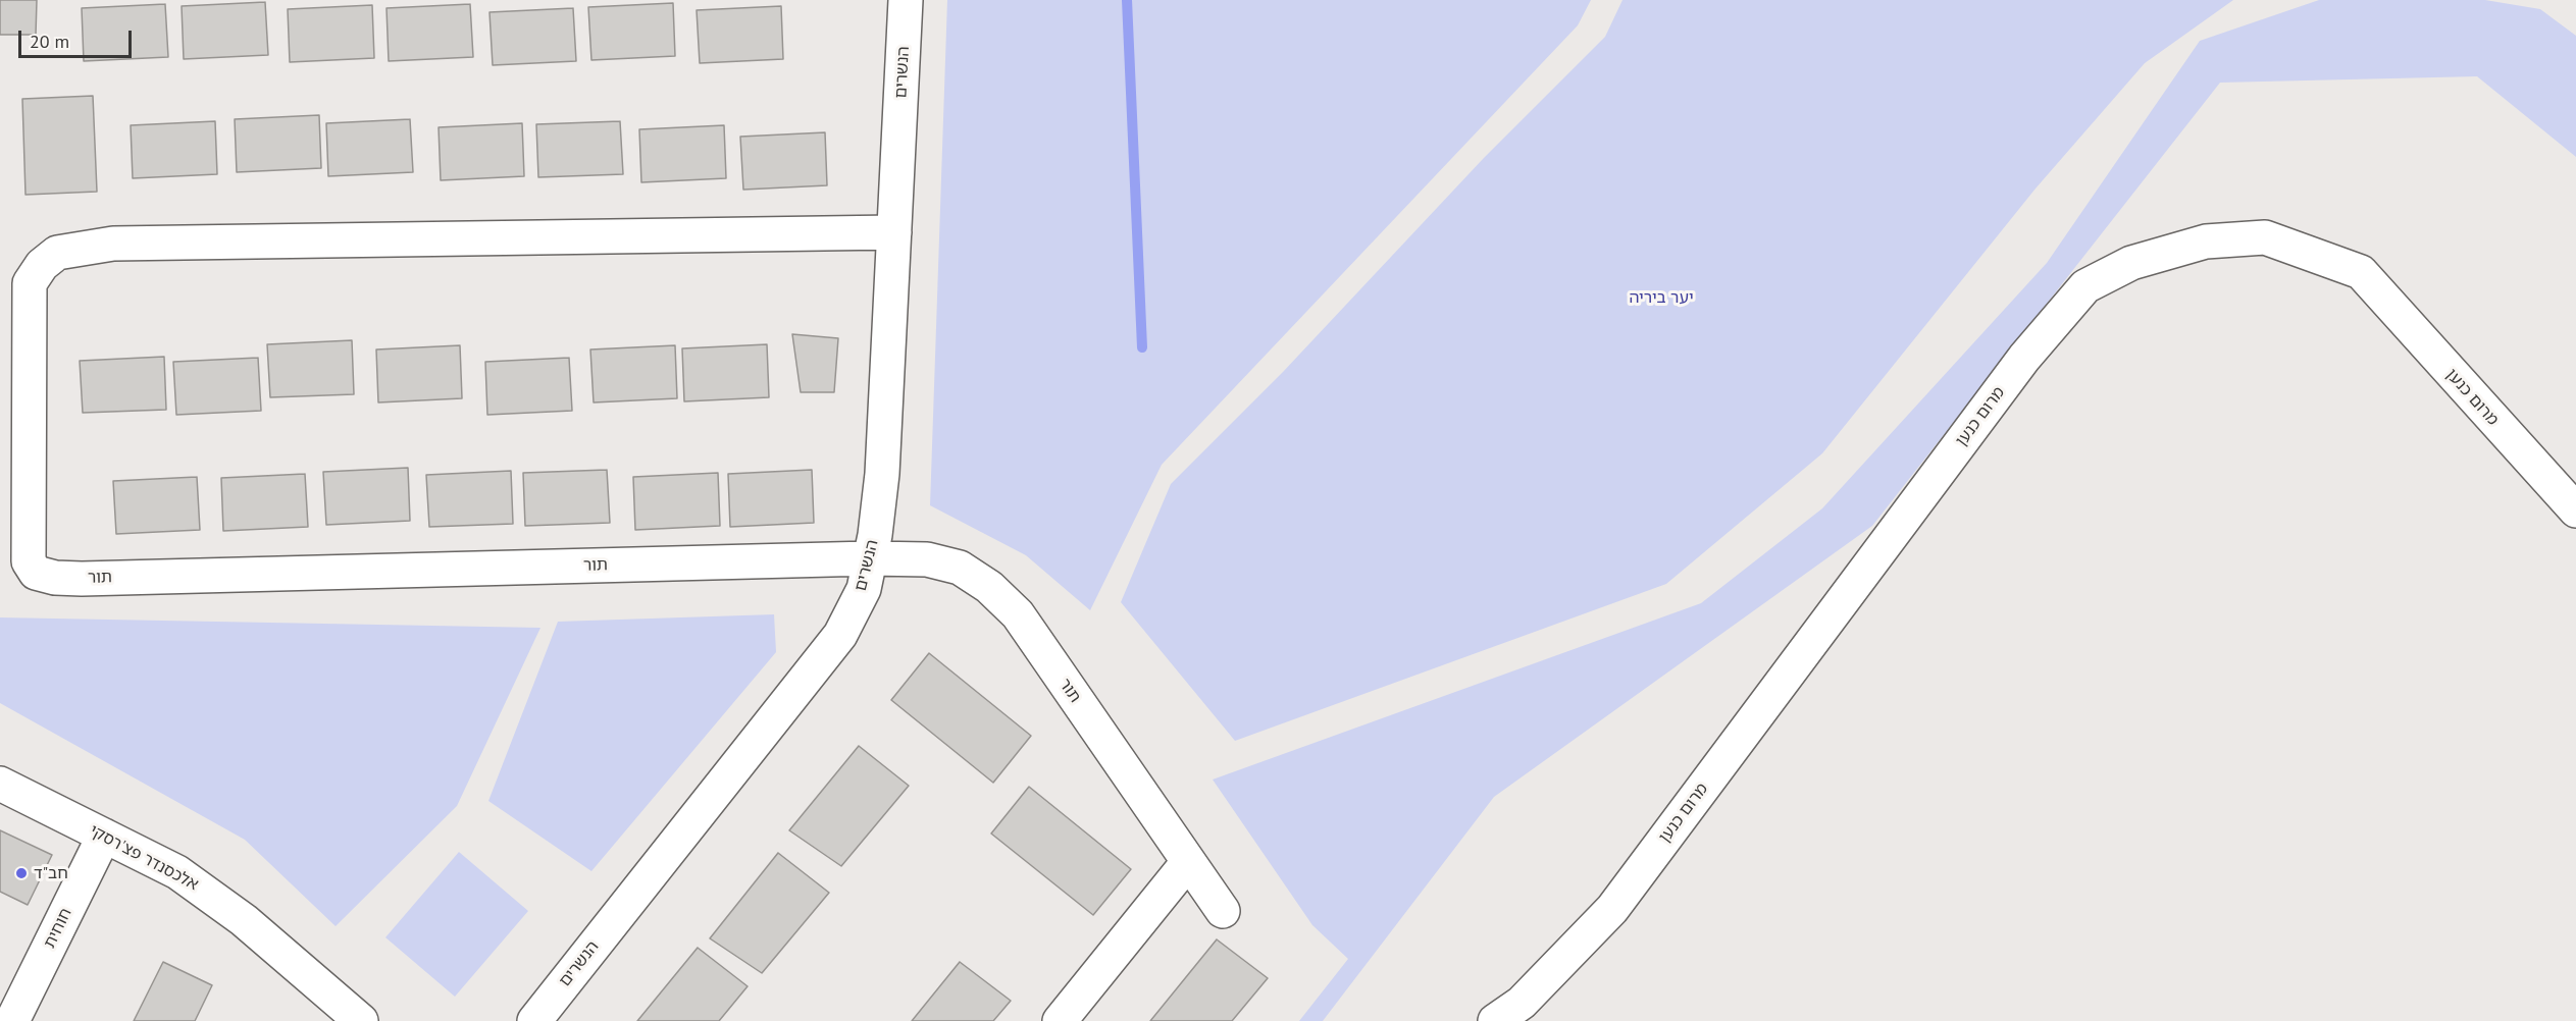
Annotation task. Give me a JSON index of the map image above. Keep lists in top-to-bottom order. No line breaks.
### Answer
{"streets":{"street":["הנשרים","מרום כנען","תור","אלכסנדר פצ'רסקי","חוחית"]},"crossings":[["הנשרים","תור"],["אלכסנדר פצ'רסקי","חוחית"]],"parks":["יער ביריה"],"places":["חב\"ד"],"scale_bar":"20 m"}
